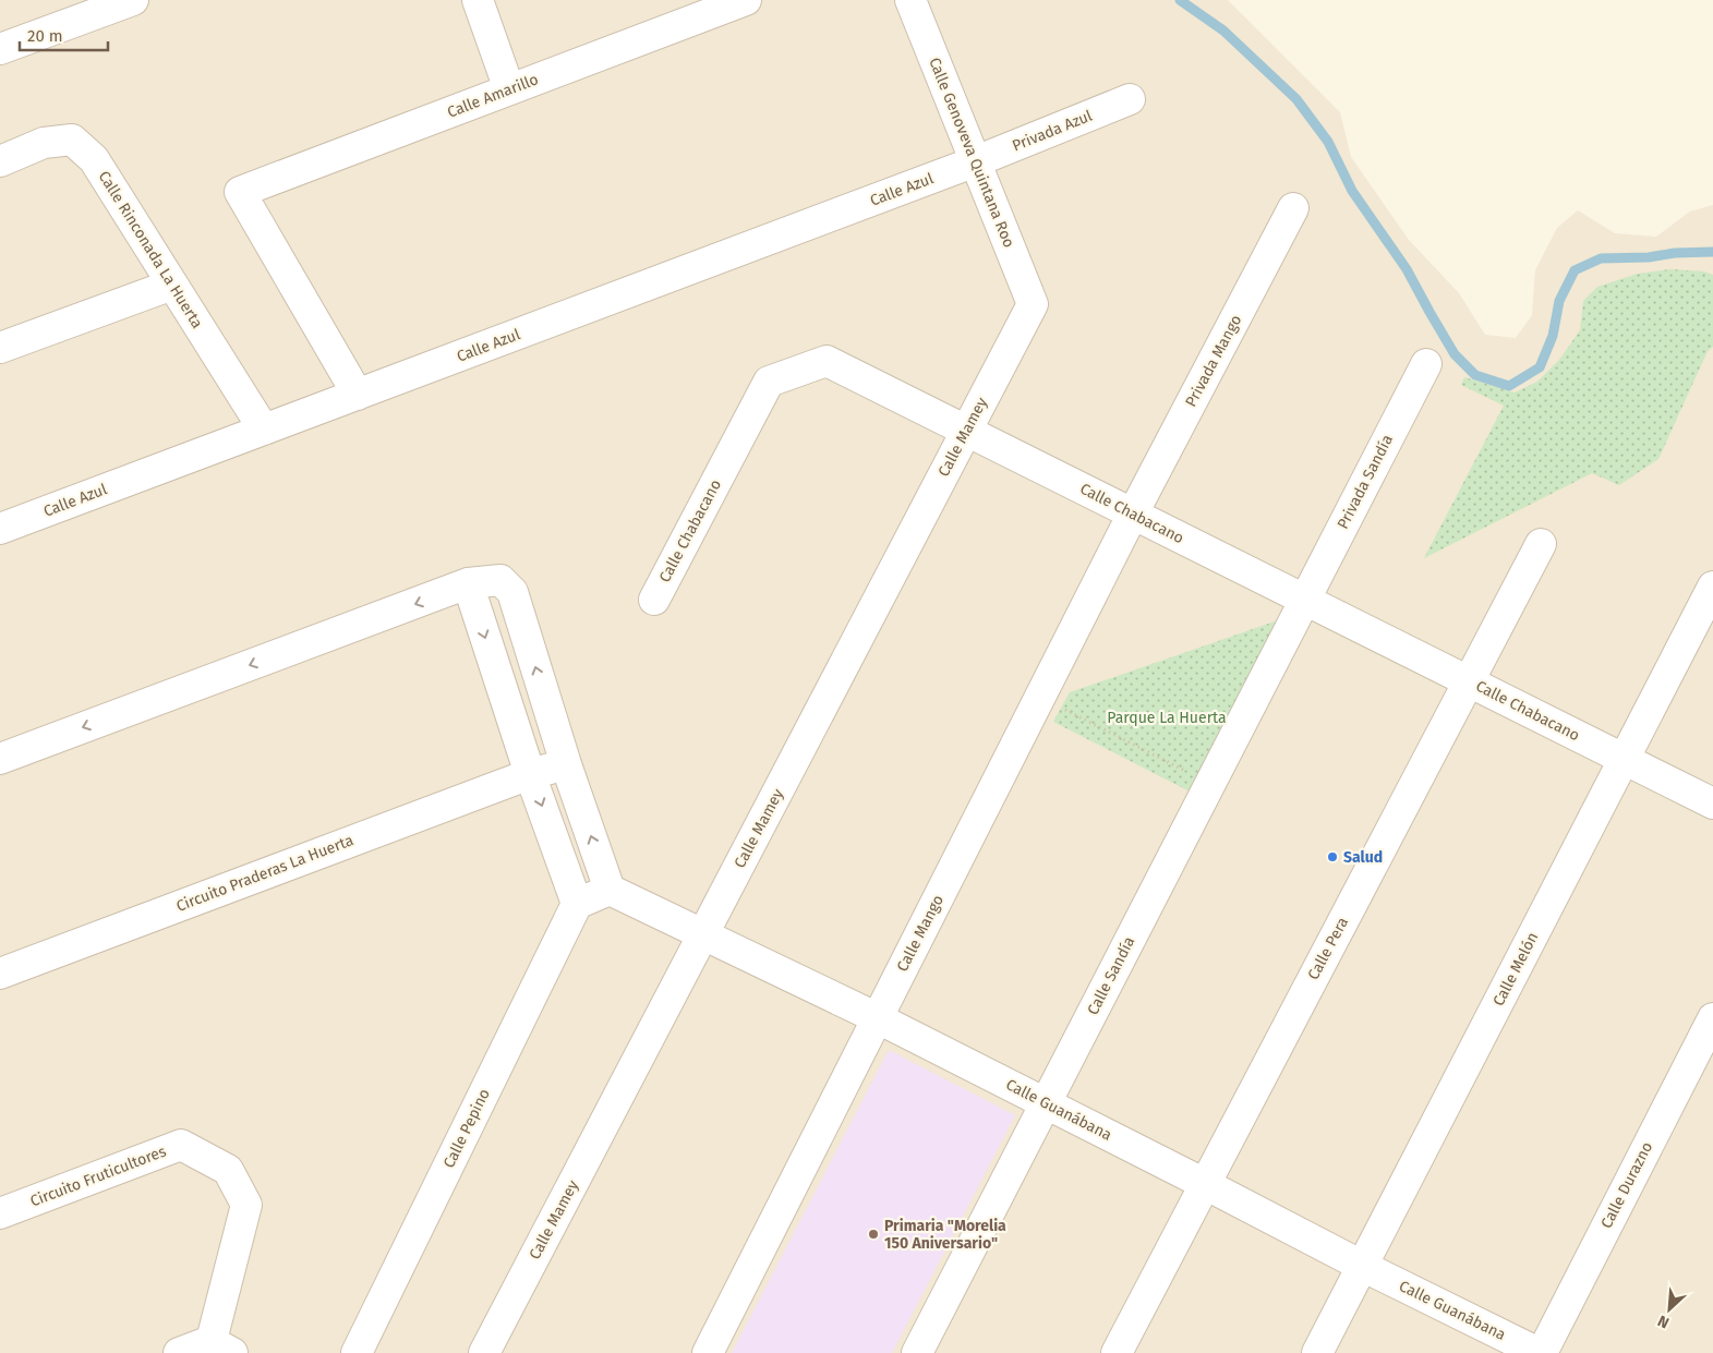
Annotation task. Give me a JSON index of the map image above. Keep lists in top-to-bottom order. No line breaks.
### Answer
{"streets":{"street":["Calle Amarillo","Privada Azul","Calle Genoveva Quintana Roo","Calle Azul","Calle Rinconada La Huerta","Privada Mango","Calle Mamey","Privada Sandía","Calle Chabacano","Circuito Praderas La Huerta","Calle Mango","Calle Pera","Calle Melón","Calle Sandía","Calle Guanábana","Calle Pepino","Circuito Fruticultores","Calle Durazno"]},"crossings":[["Calle Amarillo","Calle Azul"],["Privada Azul","Calle Genoveva Quintana Roo"],["Privada Azul","Calle Azul"],["Calle Genoveva Quintana Roo","Calle Azul"],["Calle Genoveva Quintana Roo","Calle Mamey"],["Calle Azul","Calle Rinconada La Huerta"],["Privada Mango","Calle Chabacano"],["Privada Mango","Calle Mango"],["Calle Mamey","Calle Chabacano"],["Calle Mamey","Calle Guanábana"],["Privada Sandía","Calle Chabacano"],["Privada Sandía","Calle Sandía"],["Calle Chabacano","Calle Mango"],["Calle Chabacano","Calle Pera"],["Calle Chabacano","Calle Melón"],["Calle Chabacano","Calle Sandía"],["Calle Mango","Calle Guanábana"],["Calle Pera","Calle Guanábana"],["Calle Melón","Calle Guanábana"],["Calle Sandía","Calle Guanábana"],["Calle Guanábana","Calle Durazno"]],"parks":["Parque La Huerta"],"places":["Salud","Primaria \"Morelia 150 Aniversario\""],"scale_bar":"20 m","north":"bottom left"}
